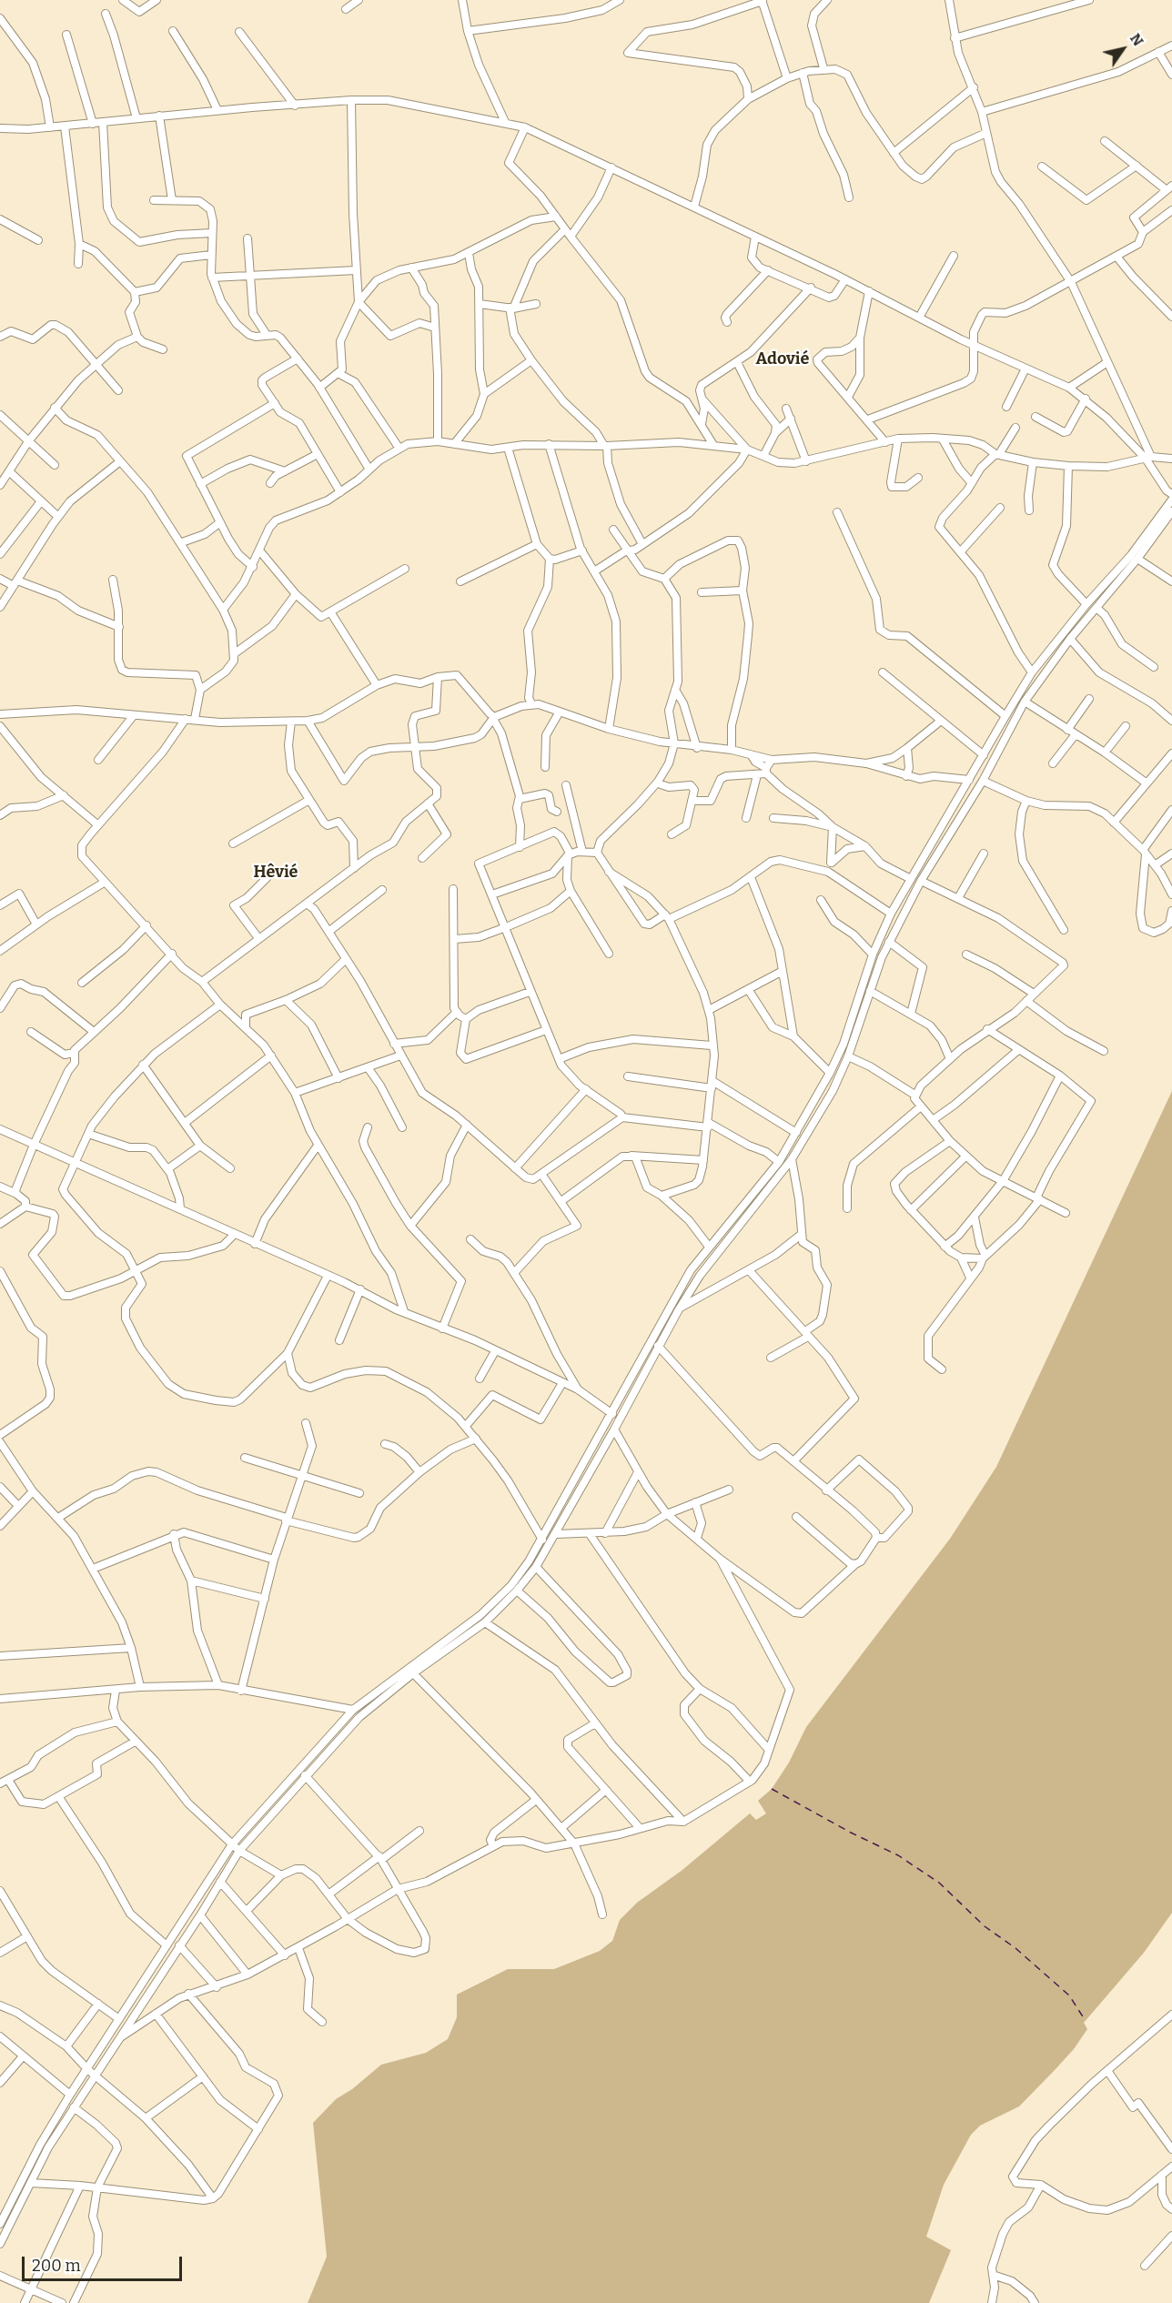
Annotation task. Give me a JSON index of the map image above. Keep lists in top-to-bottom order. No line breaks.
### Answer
{"districts":["Adovié","Hêvié"],"scale_bar":"200 m","north":"top right"}
